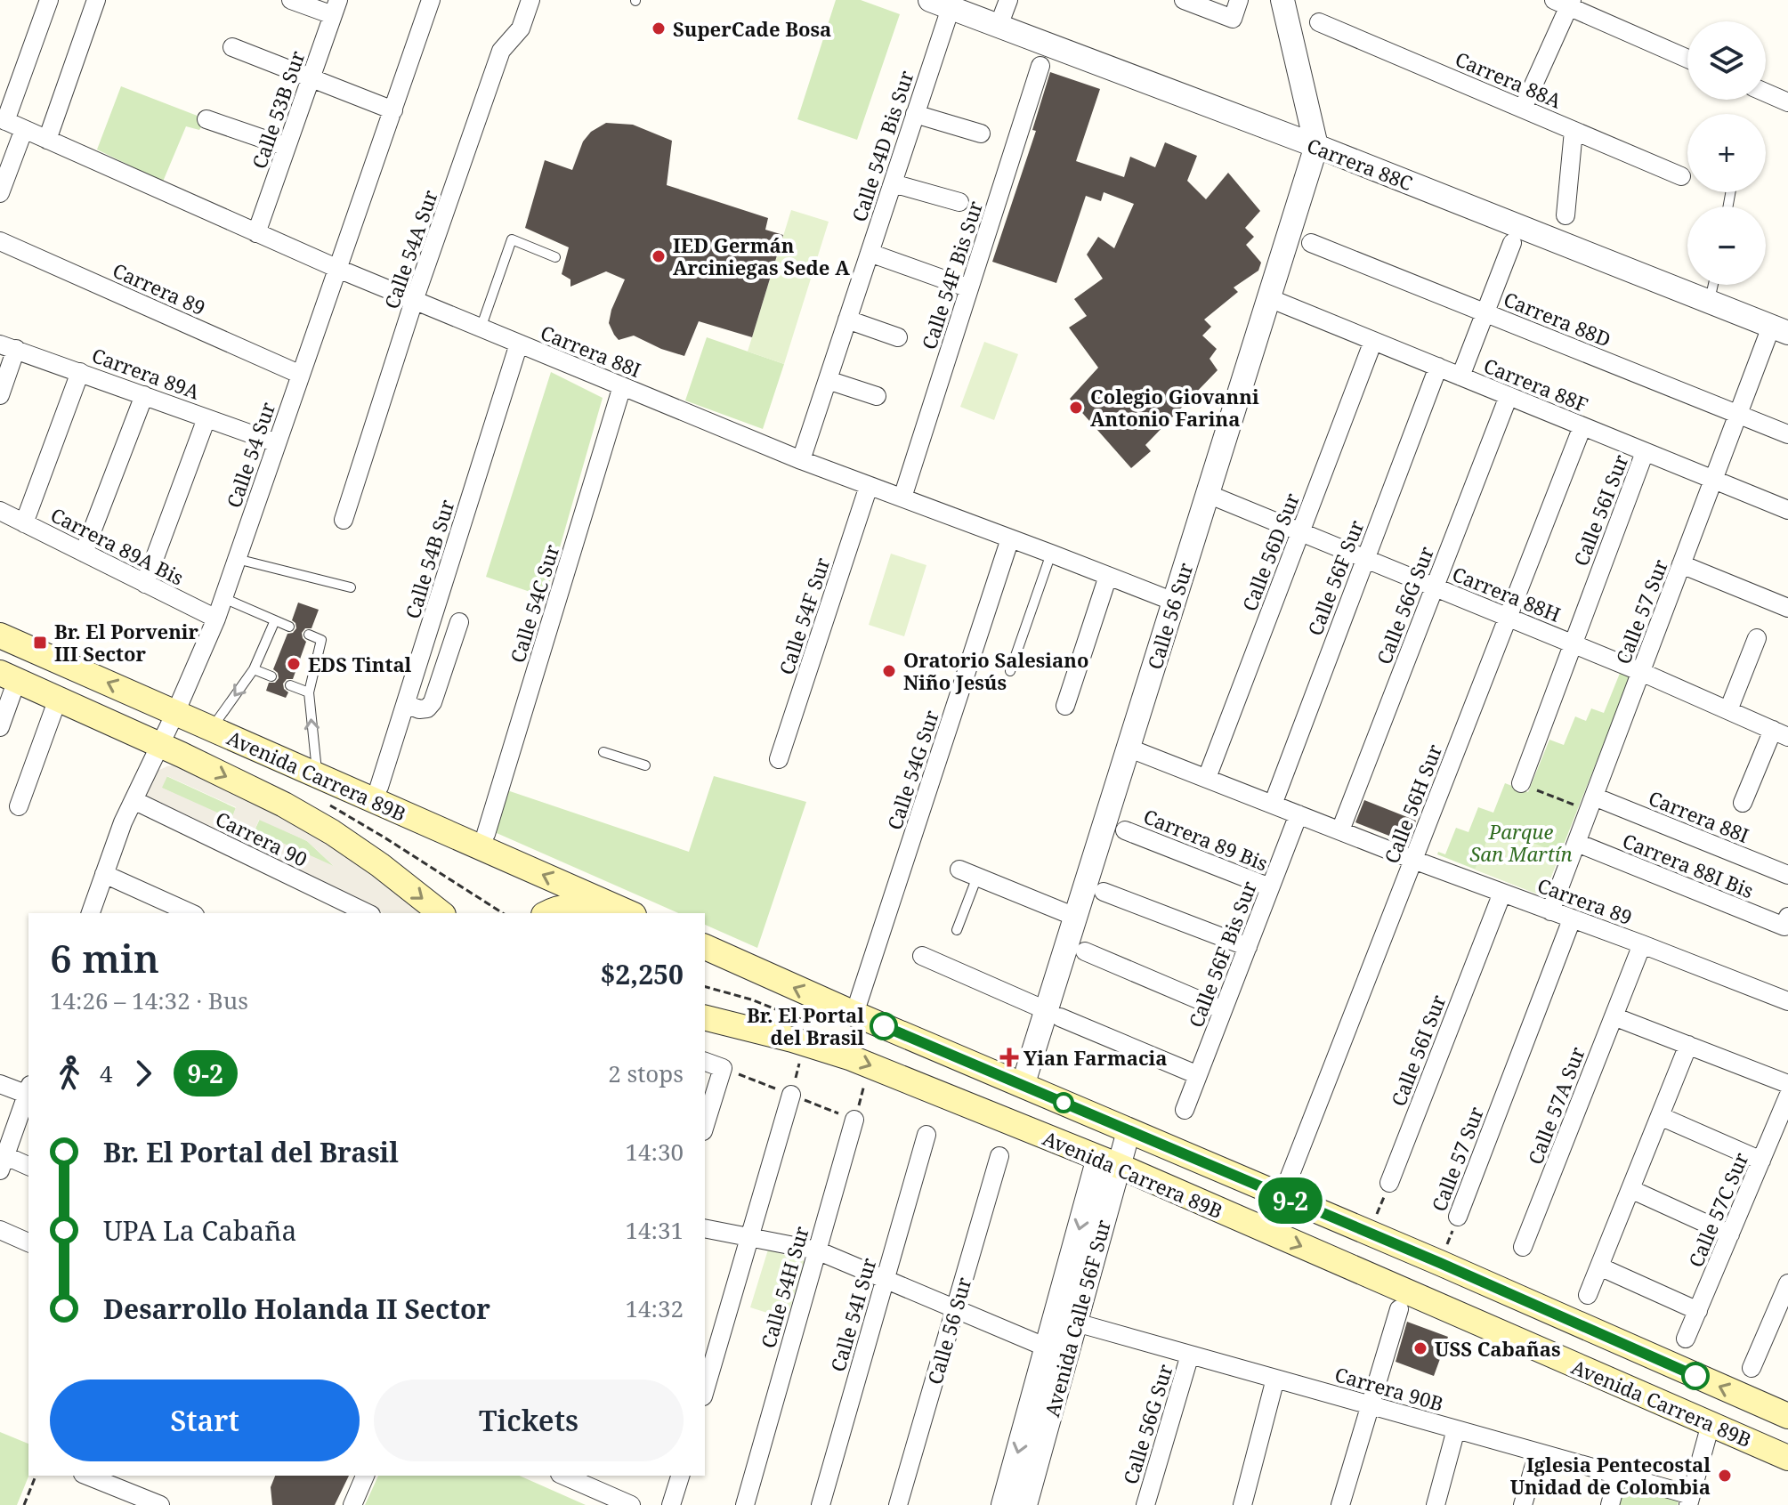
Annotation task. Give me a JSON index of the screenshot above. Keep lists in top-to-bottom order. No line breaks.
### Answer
{"streets":{"main road":["Avenida Carrera 89B"],"street":["Carrera 88A","Calle 53B Sur","Calle 54D Bis Sur","Carrera 88C","Calle 54A Sur","Calle 54F Bis Sur","Carrera 89","Carrera 88D","Carrera 88I","Carrera 89A","Carrera 88F","Calle 54 Sur","Calle 56I Sur","Carrera 89A Bis","Calle 56D Sur","Calle 54B Sur","Calle 56F Sur","Carrera 88H","Calle 54C Sur","Calle 56G Sur","Calle 57 Sur","Calle 54F Sur","Calle 56 Sur","Calle 54G Sur","Calle 56H Sur","Carrera 90","Carrera 89 Bis","Carrera 88I Bis","Calle 56F Bis Sur","Calle 57A Sur","Calle 57C Sur","Calle 54H Sur","Calle 54I Sur","Avenida Calle 56F Sur","Carrera 90B"]},"crossings":[["Calle 53B Sur","Carrera 88I"],["Calle 54D Bis Sur","Carrera 88C"],["Calle 54D Bis Sur","Carrera 88I"],["Carrera 88C","Calle 57 Sur"],["Carrera 88C","Calle 56 Sur"],["Calle 54A Sur","Carrera 88I"],["Calle 54F Bis Sur","Carrera 88I"],["Carrera 89","Calle 54 Sur"],["Carrera 89","Calle 56I Sur"],["Carrera 89","Calle 56D Sur"],["Carrera 89","Calle 56F Sur"],["Carrera 89","Calle 56G Sur"],["Carrera 89","Calle 57 Sur"],["Carrera 89","Calle 56 Sur"],["Carrera 89","Calle 56H Sur"],["Carrera 89","Calle 56F Bis Sur"],["Carrera 89","Calle 57A Sur"],["Carrera 88D","Calle 57 Sur"],["Carrera 88I","Calle 54 Sur"],["Carrera 88I","Calle 54B Sur"],["Carrera 88I","Calle 54C Sur"],["Carrera 88I","Calle 57 Sur"],["Carrera 88I","Calle 54F Sur"],["Carrera 88I","Calle 56 Sur"],["Carrera 88I","Calle 54G Sur"],["Carrera 89A","Calle 54 Sur"],["Carrera 88F","Calle 56I Sur"],["Carrera 88F","Calle 56D Sur"],["Carrera 88F","Calle 56F Sur"],["Carrera 88F","Calle 56G Sur"],["Carrera 88F","Calle 57 Sur"],["Carrera 88F","Calle 56 Sur"],["Carrera 88F","Calle 56H Sur"],["Calle 54 Sur","Carrera 89A Bis"],["Calle 54 Sur","Avenida Carrera 89B"],["Calle 54 Sur","Carrera 90"],["Calle 56I Sur","Carrera 88H"],["Calle 56D Sur","Carrera 88H"],["Calle 56F Sur","Carrera 88H"],["Carrera 88H","Calle 56G Sur"],["Carrera 88H","Calle 57 Sur"],["Carrera 88H","Calle 56 Sur"],["Carrera 88H","Calle 56H Sur"],["Calle 56G Sur","Carrera 90B"],["Calle 57 Sur","Carrera 88I Bis"],["Calle 56 Sur","Avenida Carrera 89B"],["Calle 54G Sur","Avenida Carrera 89B"],["Avenida Carrera 89B","Calle 56H Sur"],["Avenida Carrera 89B","Avenida Calle 56F Sur"],["Carrera 89 Bis","Calle 56F Bis Sur"],["Avenida Calle 56F Sur","Carrera 90B"]],"parks":["Parque San Martín"],"places":{"other":["SuperCade Bosa","IED Germán Arciniegas Sede A","Colegio Giovanni Antonio Farina","EDS Tintal","Oratorio Salesiano Niño Jesús","Br. El Portal del Brasil","USS Cabañas","Iglesia Pentecostal Unidad de Colombia"],"transit":["Br. El Porvenir III Sector"],"health":["Yian Farmacia"]},"lines":["bus line 9-2"],"page":{"on_map":"9-2","map_buttons":["+","−"],"heading":["6 min","14:26 – 14:32 · Bus","$2,250"],"legs":["4","9-2","2 stops"],"list":[{"name":"Br. El Portal del Brasil","value":"14:30"},{"name":"UPA La Cabaña","value":"14:31"},{"name":"Desarrollo Holanda II Sector","value":"14:32"}],"buttons":["Start","Tickets"]}}
